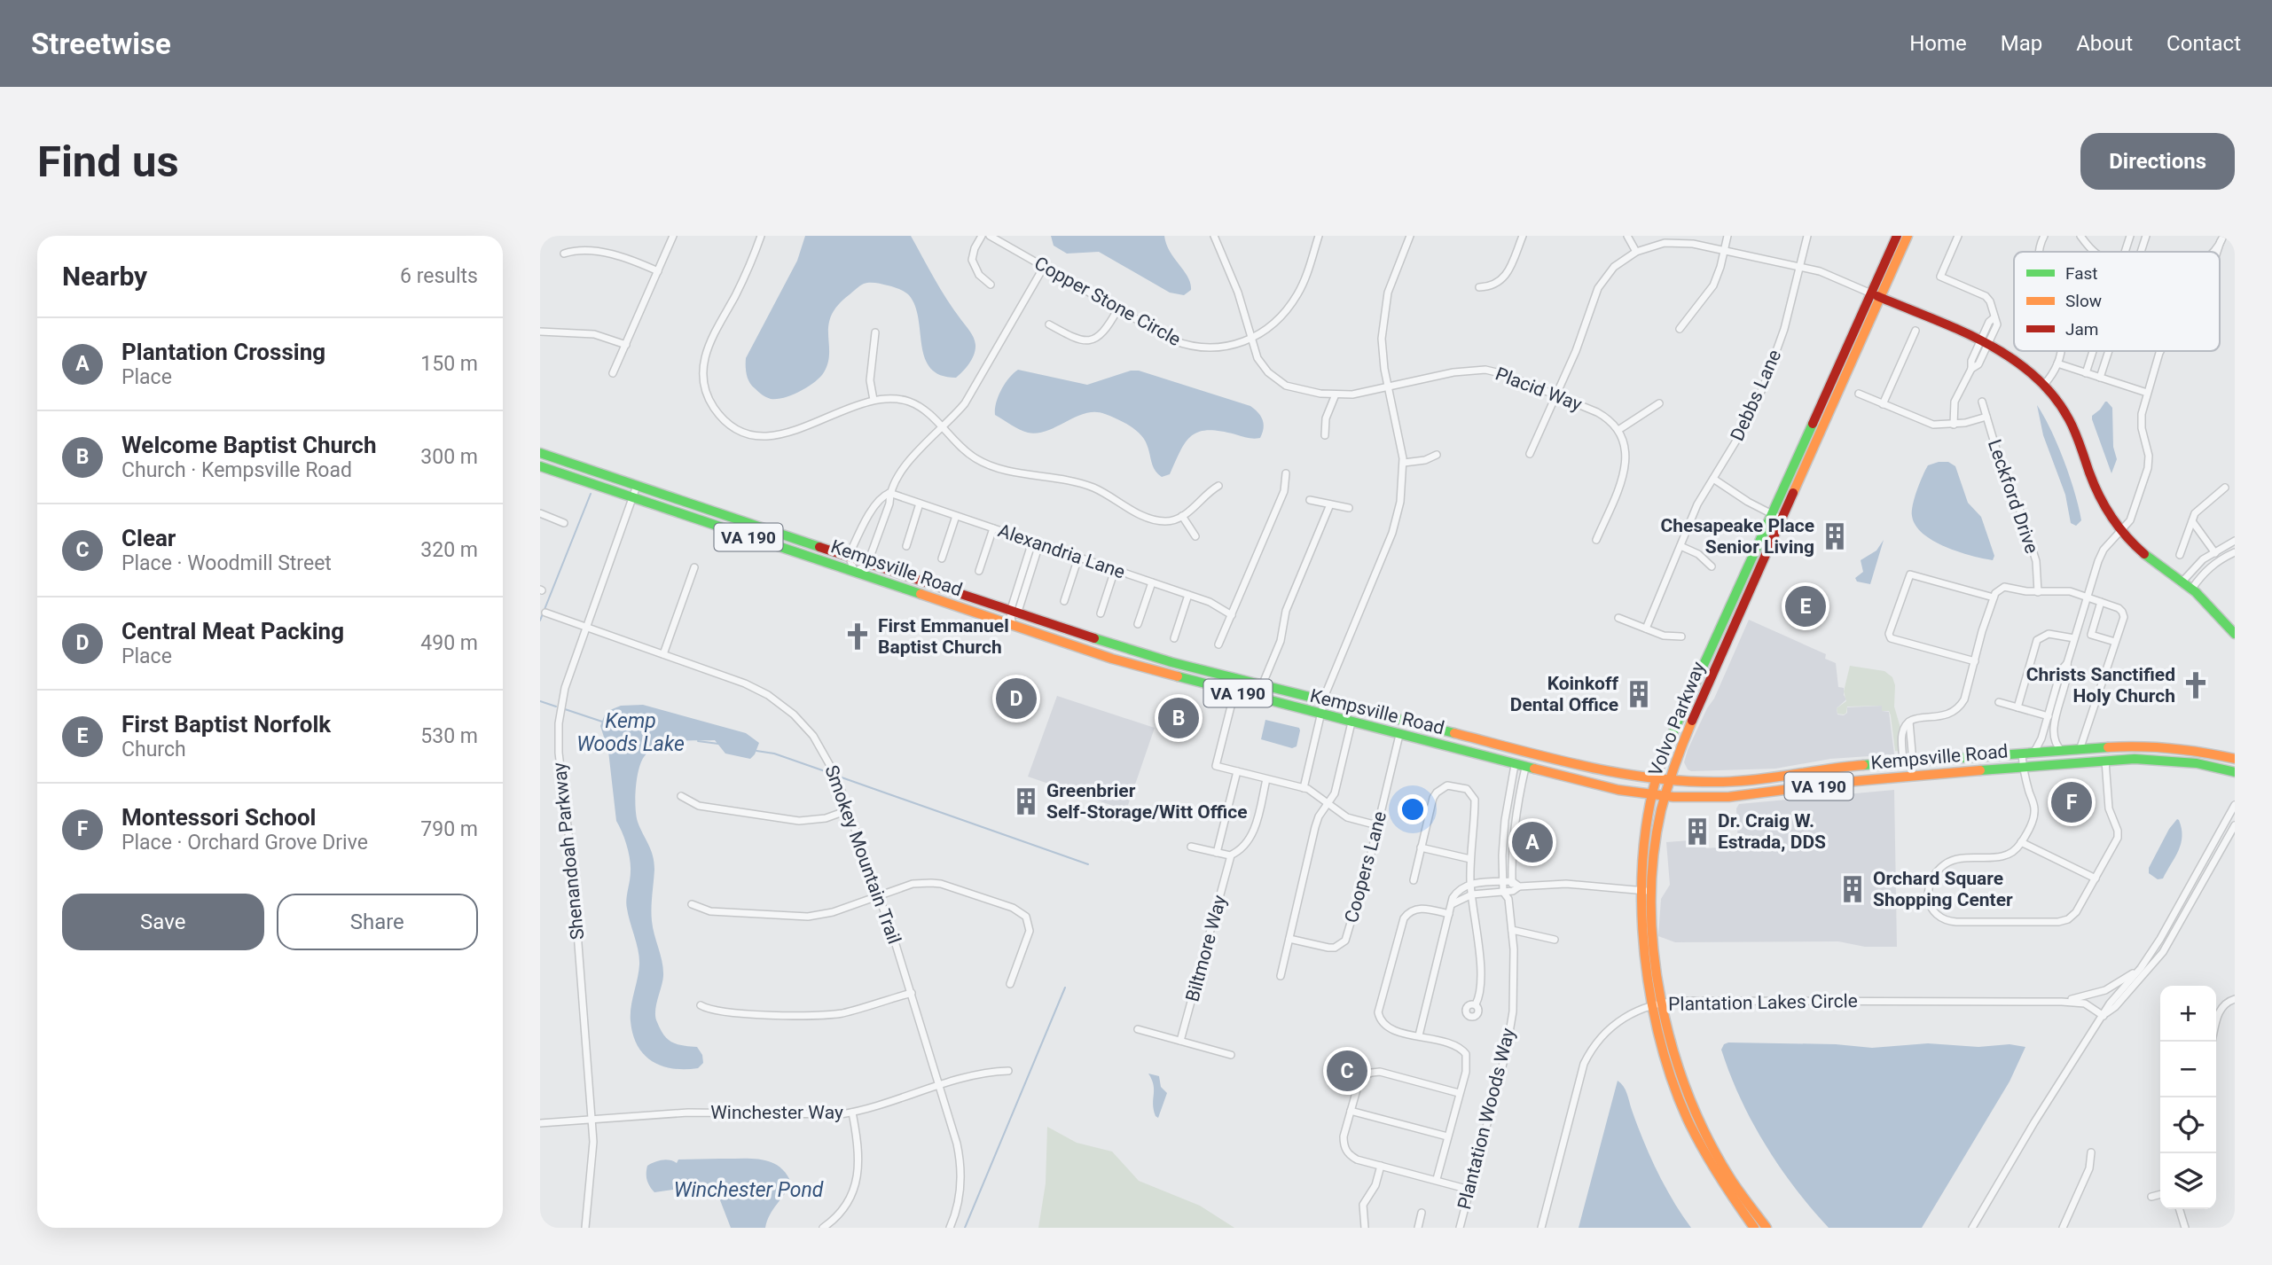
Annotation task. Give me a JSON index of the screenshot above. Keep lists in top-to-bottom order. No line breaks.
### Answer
{"streets":{"main road":["VA 190","Kempsville Road","Volvo Parkway"],"street":["Copper Stone Circle","Placid Way","Debbs Lane","Leckford Drive","Alexandria Lane","Shenandoah Parkway","Smokey Mountain Trail","Coopers Lane","Biltmore Way","Plantation Lakes Circle","Winchester Way","Plantation Woods Way"]},"crossings":[["Copper Stone Circle","Placid Way"],["Kempsville Road","Volvo Parkway"],["Kempsville Road","Shenandoah Parkway"],["Kempsville Road","Coopers Lane"],["Volvo Parkway","Plantation Lakes Circle"],["Shenandoah Parkway","Smokey Mountain Trail"],["Shenandoah Parkway","Winchester Way"],["Smokey Mountain Trail","Winchester Way"]],"water":["Kemp Woods Lake","Winchester Pond"],"places":{"building":["Chesapeake Place Senior Living","Koinkoff Dental Office","Greenbrier Self-Storage/Witt Office","Dr. Craig W. Estrada, DDS","Orchard Square Shopping Center"],"church":["First Emmanuel Baptist Church","Christs Sanctified Holy Church"]},"legend":["Fast","Slow","Jam"],"page":{"header":"Streetwise","nav":["Home","Map","About","Contact"],"buttons":["Directions",["Save","Share"]],"title":"Find us","heading":["Nearby","6 results"],"list":[{"mark":"A","name":"Plantation Crossing","note":"Place","value":"150 m"},{"mark":"B","name":"Welcome Baptist Church","note":"Church · Kempsville Road","value":"300 m"},{"mark":"C","name":"Clear","note":"Place · Woodmill Street","value":"320 m"},{"mark":"D","name":"Central Meat Packing","note":"Place","value":"490 m"},{"mark":"E","name":"First Baptist Norfolk","note":"Church","value":"530 m"},{"mark":"F","name":"Montessori School","note":"Place · Orchard Grove Drive","value":"790 m"}],"pins":["E","D","B","F","A","C"],"map_buttons":["+","−"]}}
